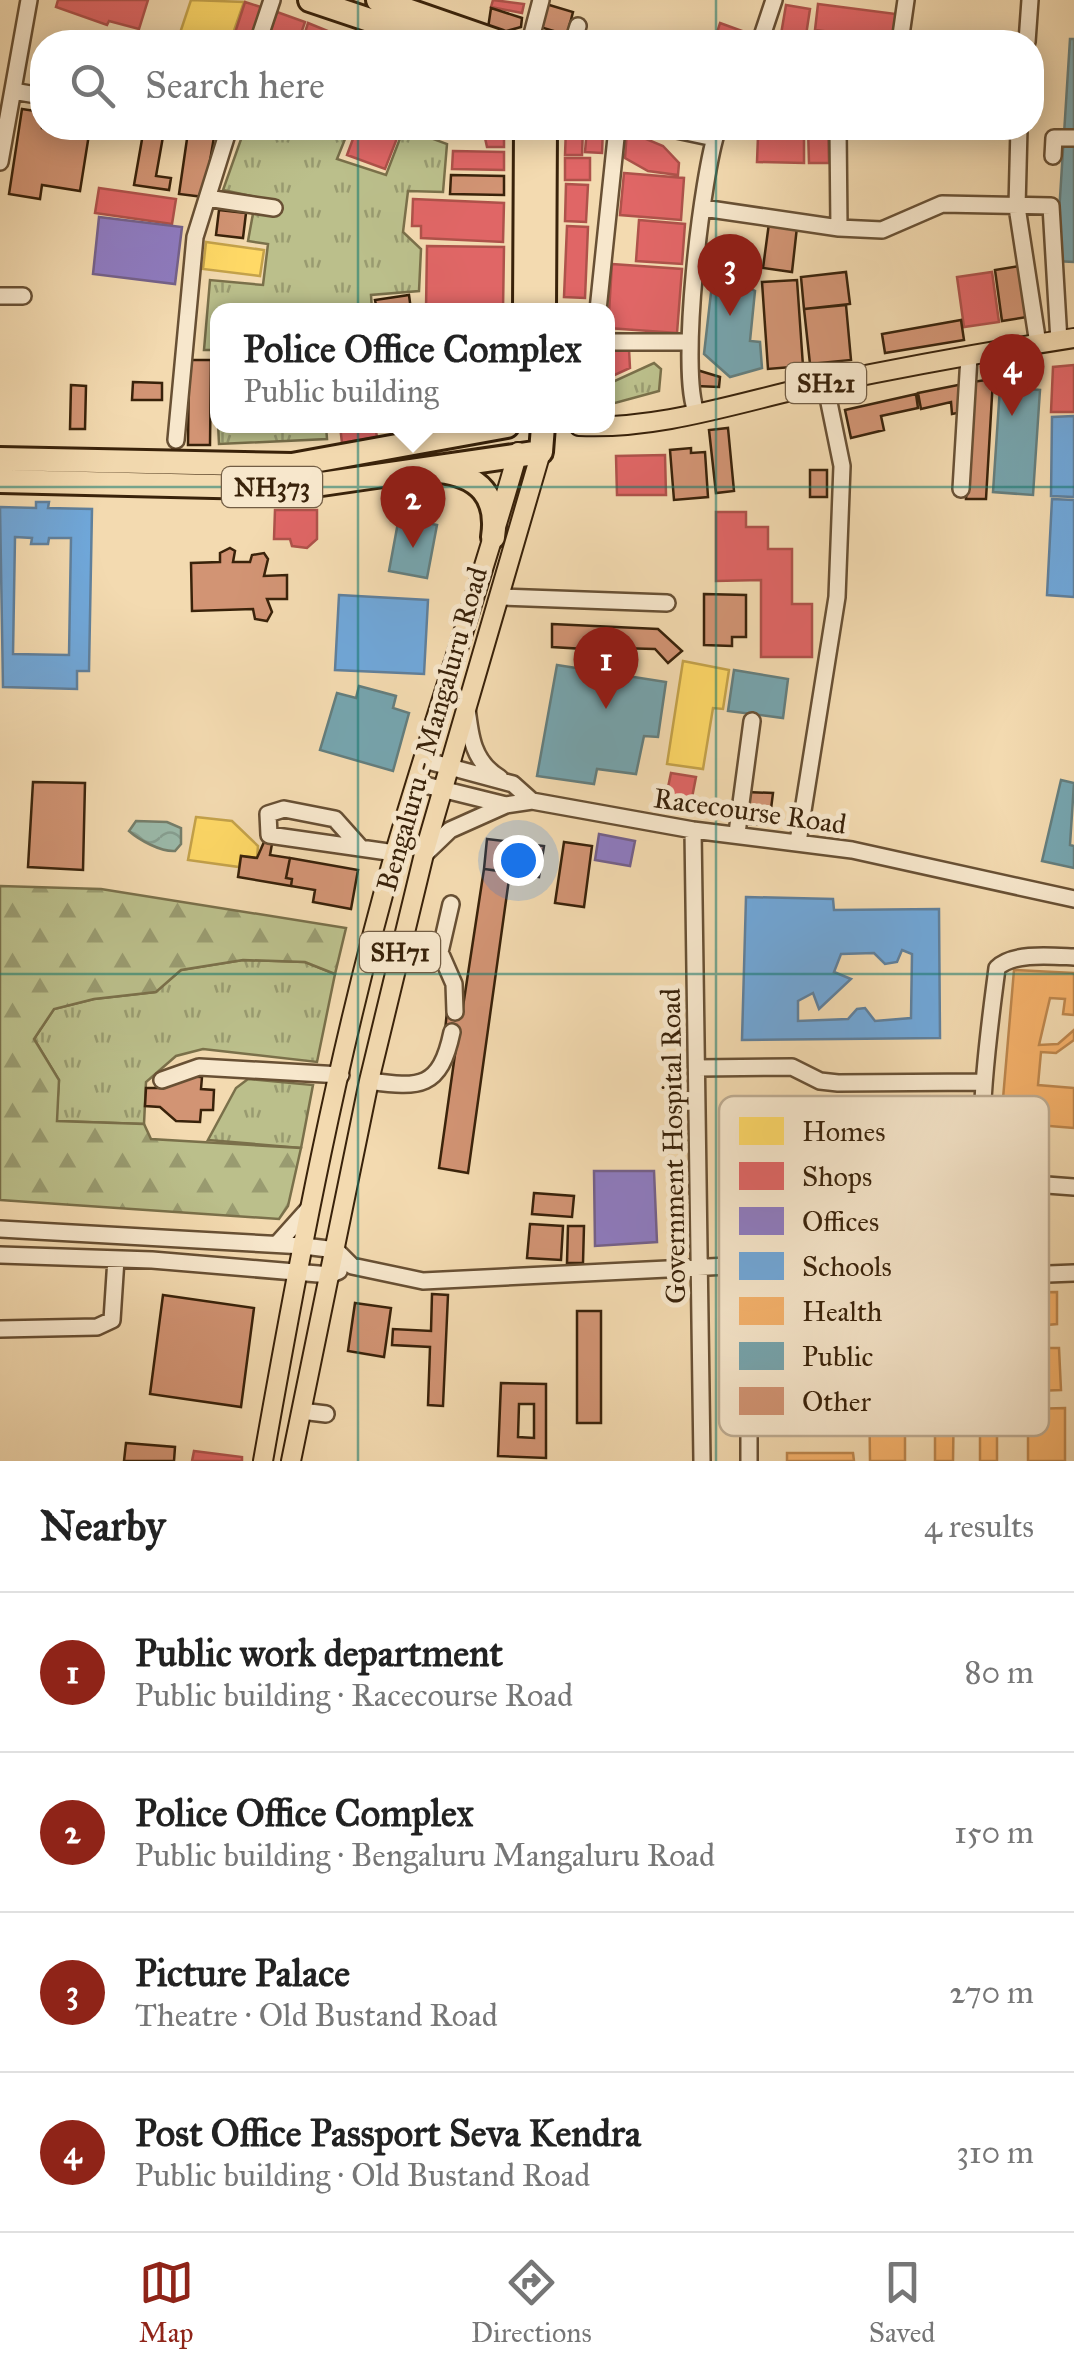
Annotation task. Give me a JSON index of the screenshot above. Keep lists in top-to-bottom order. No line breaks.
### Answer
{"streets":{"highway":["NH373","Bengaluru - Mangaluru Road","SH71"],"main road":["SH21"],"street":["Racecourse Road","Government Hospital Road"]},"crossings":[["NH373","Bengaluru - Mangaluru Road"],["NH373","SH71"],["Bengaluru - Mangaluru Road","Racecourse Road"],["Bengaluru - Mangaluru Road","SH71"],["Racecourse Road","SH71"],["Racecourse Road","Government Hospital Road"]],"legend":["Homes","Shops","Offices","Schools","Health","Public","Other"],"page":{"search":"Search here","pins":["3","4","2","1"],"popup":["Police Office Complex","Public building"],"heading":["Nearby","4 results"],"list":[{"mark":"1","name":"Public work department","note":"Public building · Racecourse Road","value":"80 m"},{"mark":"2","name":"Police Office Complex","note":"Public building · Bengaluru Mangaluru Road","value":"150 m"},{"mark":"3","name":"Picture Palace","note":"Theatre · Old Bustand Road","value":"270 m"},{"mark":"4","name":"Post Office Passport Seva Kendra","note":"Public building · Old Bustand Road","value":"310 m"}],"nav":["Map","Directions","Saved"]}}
